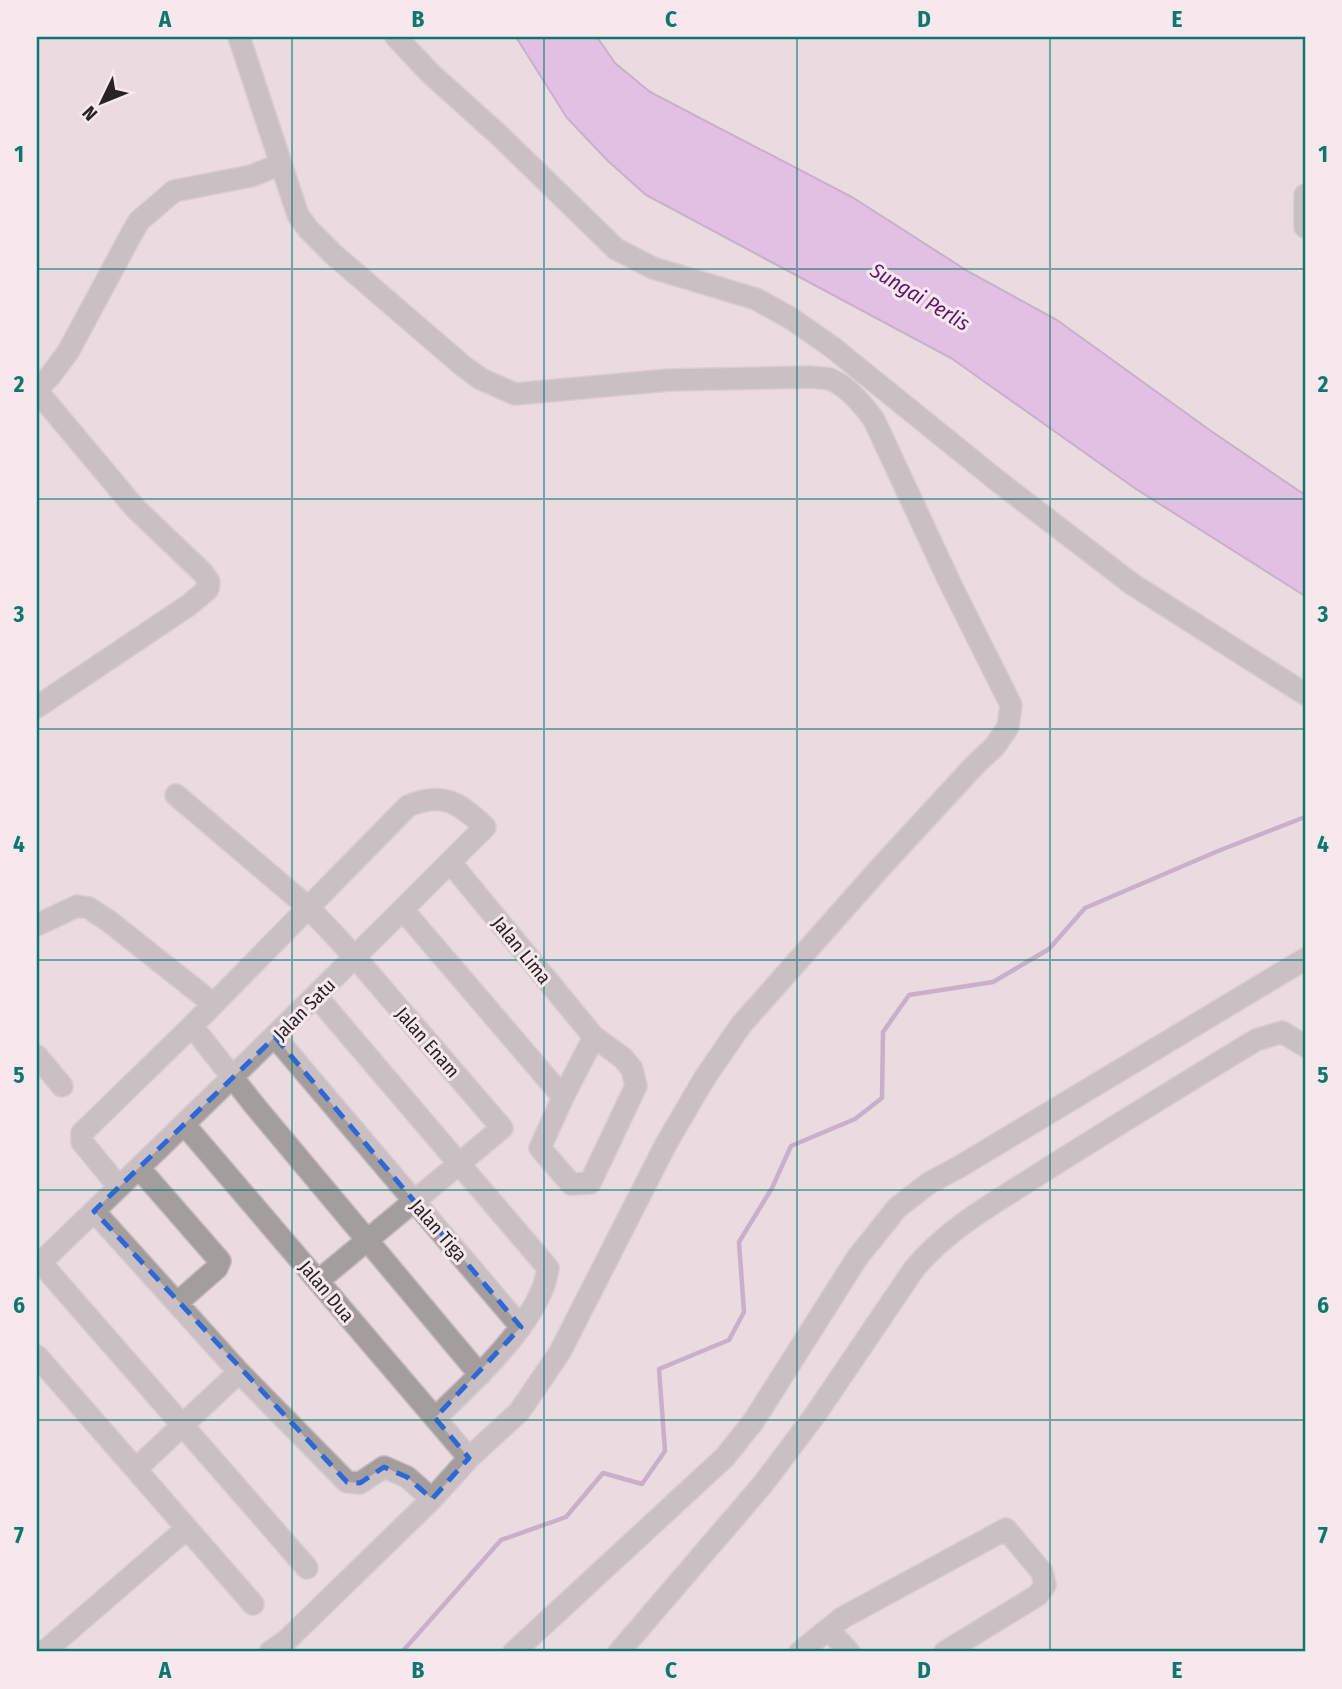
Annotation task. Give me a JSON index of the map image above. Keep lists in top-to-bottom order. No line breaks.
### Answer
{"streets":{"street":["Jalan Lima","Jalan Satu","Jalan Enam","Jalan Tiga","Jalan Dua"]},"crossings":[["Jalan Lima","Jalan Satu"],["Jalan Satu","Jalan Enam"],["Jalan Satu","Jalan Tiga"],["Jalan Satu","Jalan Dua"]],"water":["Sungai Perlis"],"north":"bottom left","grid":{"columns":["A","B","C","D","E"],"rows":["1","2","3","4","5","6","7"]}}
